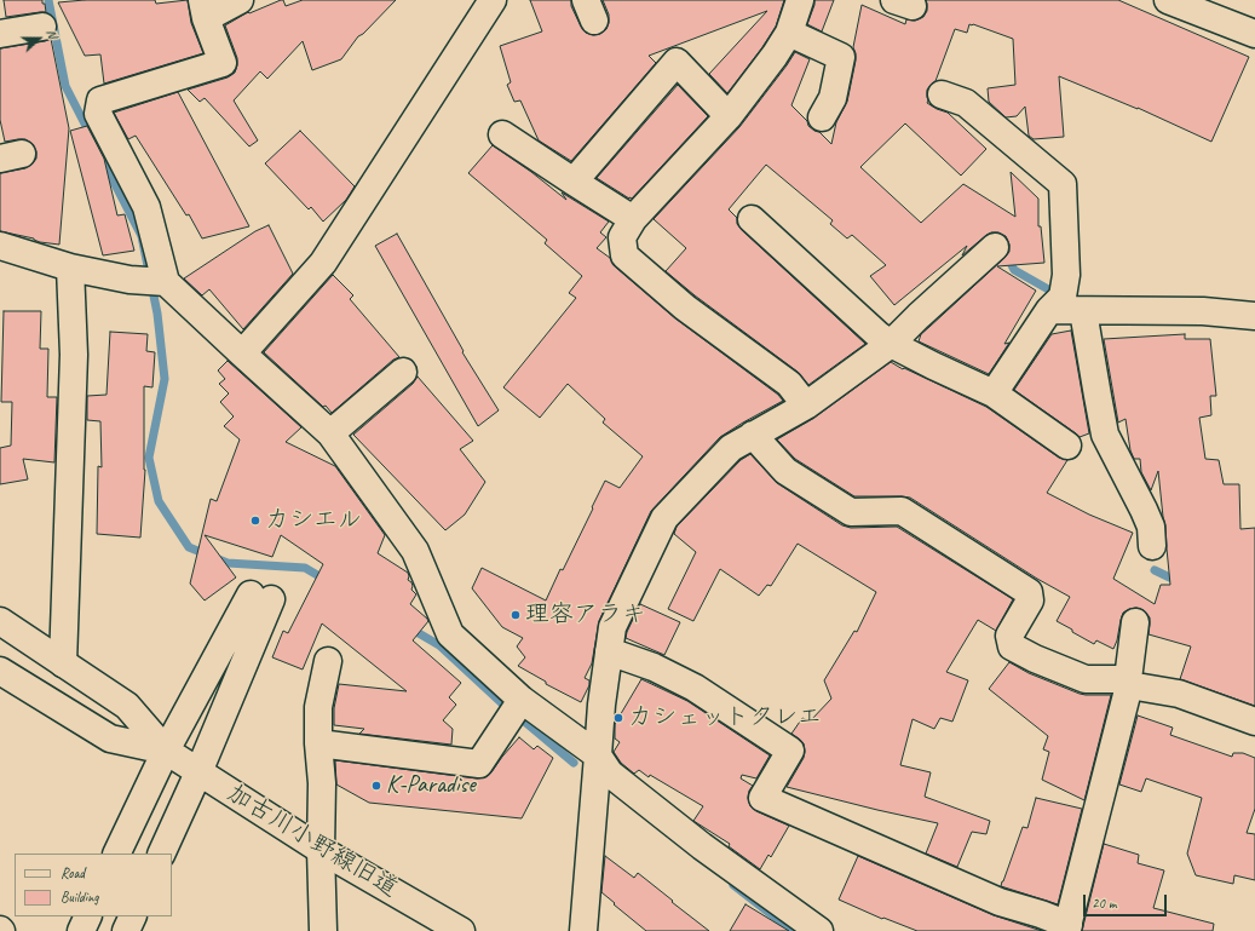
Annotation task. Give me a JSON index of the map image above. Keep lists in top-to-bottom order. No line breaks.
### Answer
{"streets":{"street":["加古川小野線旧道"]},"places":["カシエル","理容アラキ","カシェットクレエ","K-Paradise"],"legend":["Road","Building"],"scale_bar":"20 m","north":"right"}
